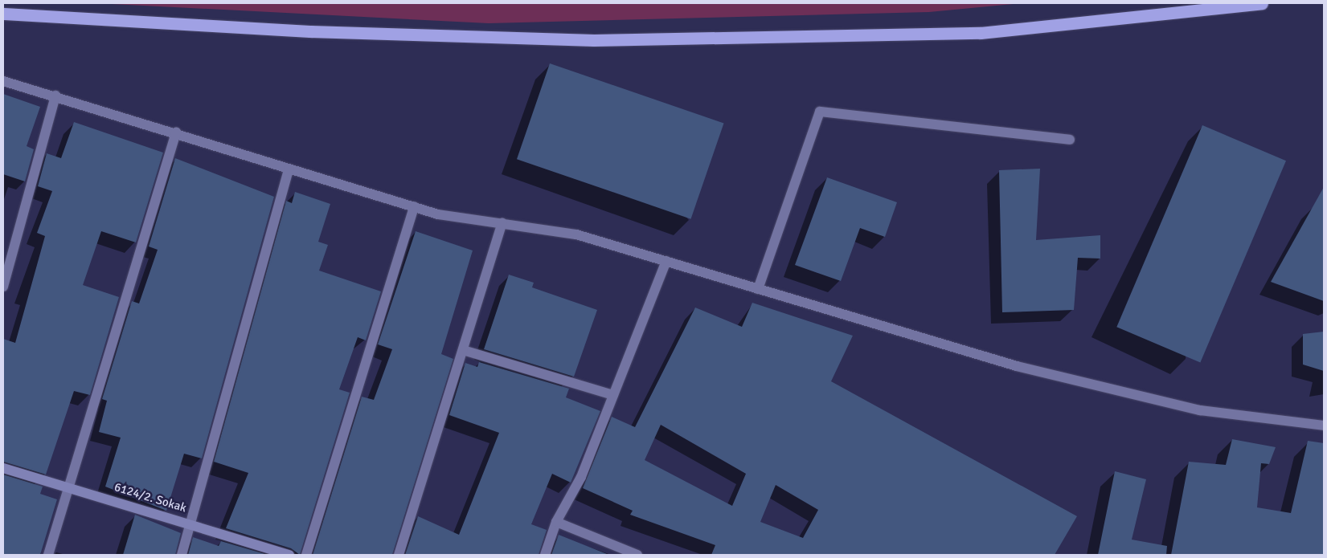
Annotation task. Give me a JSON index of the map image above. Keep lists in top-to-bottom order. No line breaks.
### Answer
{"streets":{"street":["6124/2. Sokak"]}}
